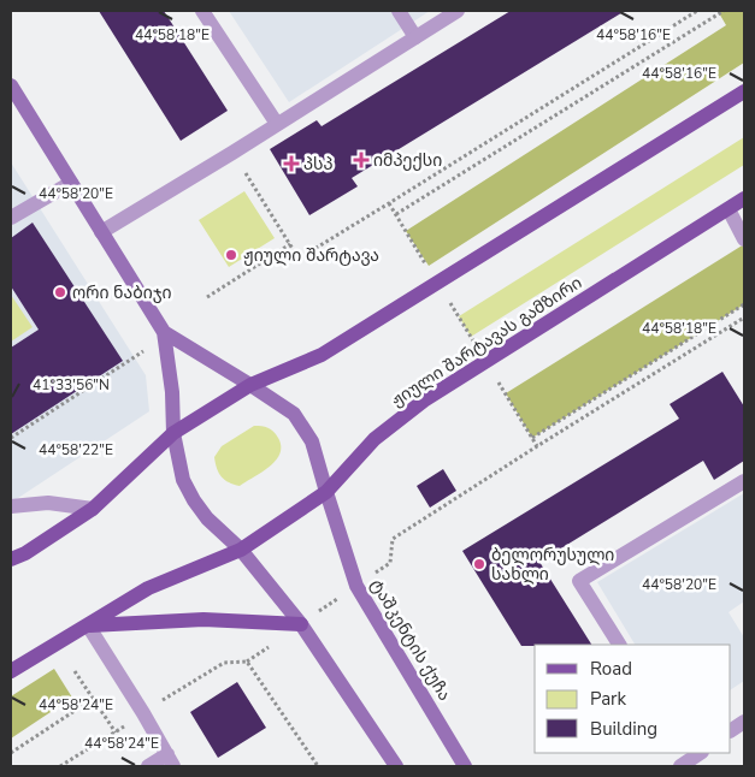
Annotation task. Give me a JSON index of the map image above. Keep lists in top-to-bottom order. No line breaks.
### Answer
{"streets":{"main road":["ჟიული შარტავას გამზირი","ტაშკენტის ქუჩა"]},"crossings":[["ჟიული შარტავას გამზირი","ტაშკენტის ქუჩა"]],"places":{"health":["იმპექსი","პსპ"],"other":["ჟიული შარტავა","ორი ნაბიჯი","ბელორუსული სახლი"]},"legend":["Road","Park","Building"],"coordinates":["44°58'18\"E","44°58'16\"E","44°58'20\"E","41°33'56\"N","44°58'22\"E","44°58'24\"E"]}
